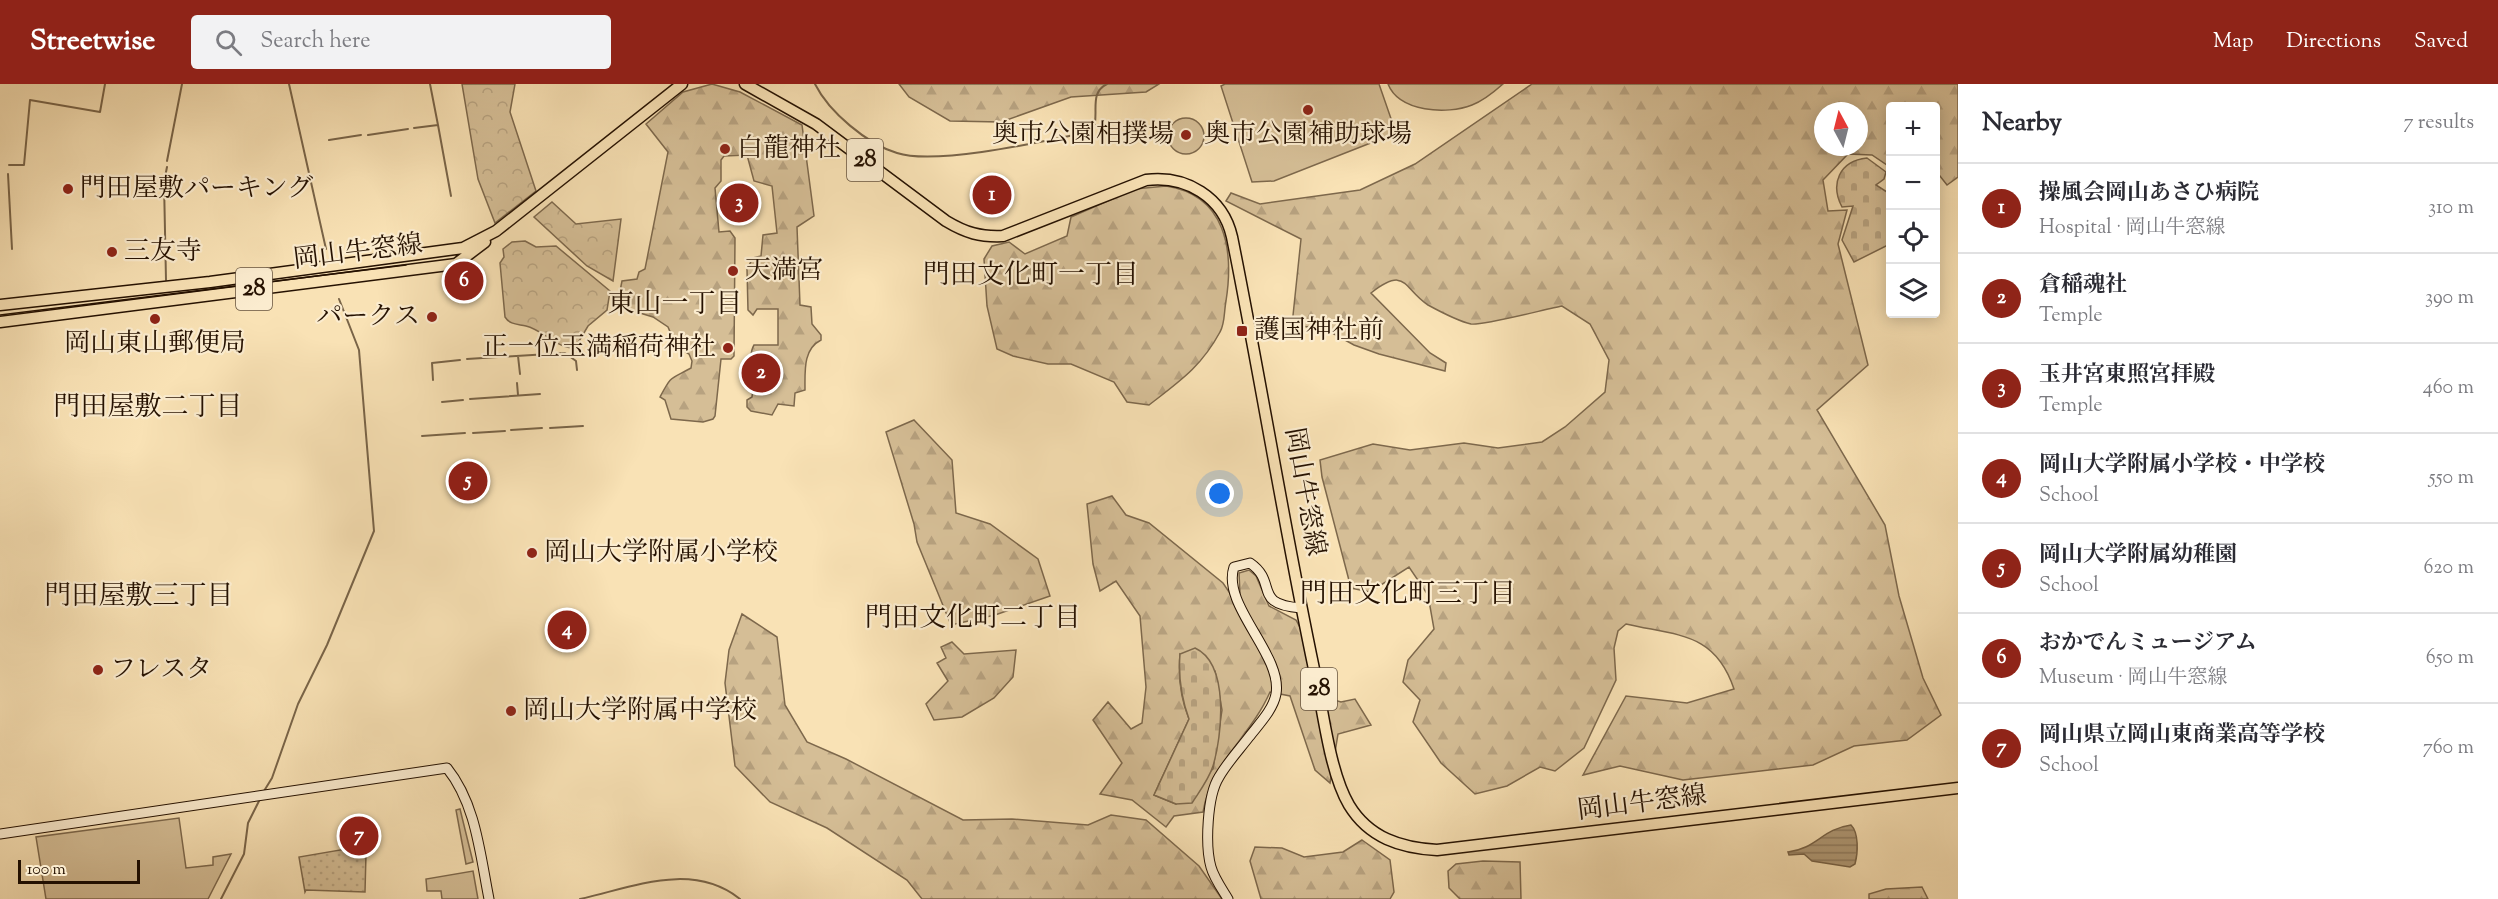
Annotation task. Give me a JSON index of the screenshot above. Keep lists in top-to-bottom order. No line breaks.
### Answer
{"streets":{"main road":["28","岡山牛窓線"]},"districts":["門田文化町一丁目","東山一丁目","門田屋敷二丁目","門田文化町三丁目","門田屋敷三丁目","門田文化町二丁目"],"places":{"other":["奥市公園補助球場","奥市公園相撲場","白龍神社","門田屋敷パーキング","三友寺","天満宮","パークス","岡山東山郵便局","正一位玉満稲荷神社","岡山大学附属小学校","フレスタ","岡山大学附属中学校"],"transit":["護国神社前"]},"scale_bar":"100 m","north":"top","page":{"header":"Streetwise","search":"Search here","nav":["Map","Directions","Saved"],"heading":["Nearby","7 results"],"map_buttons":["+","−"],"list":[{"mark":"1","name":"操風会岡山あさひ病院","note":"Hospital · 岡山牛窓線","value":"310 m"},{"mark":"2","name":"倉稲魂社","note":"Temple","value":"390 m"},{"mark":"3","name":"玉井宮東照宮拝殿","note":"Temple","value":"460 m"},{"mark":"4","name":"岡山大学附属小学校・中学校","note":"School","value":"550 m"},{"mark":"5","name":"岡山大学附属幼稚園","note":"School","value":"620 m"},{"mark":"6","name":"おかでんミュージアム","note":"Museum · 岡山牛窓線","value":"650 m"},{"mark":"7","name":"岡山県立岡山東商業高等学校","note":"School","value":"760 m"}],"pins":["1","3","6","2","5","4","7"],"scale":"100 m"}}
